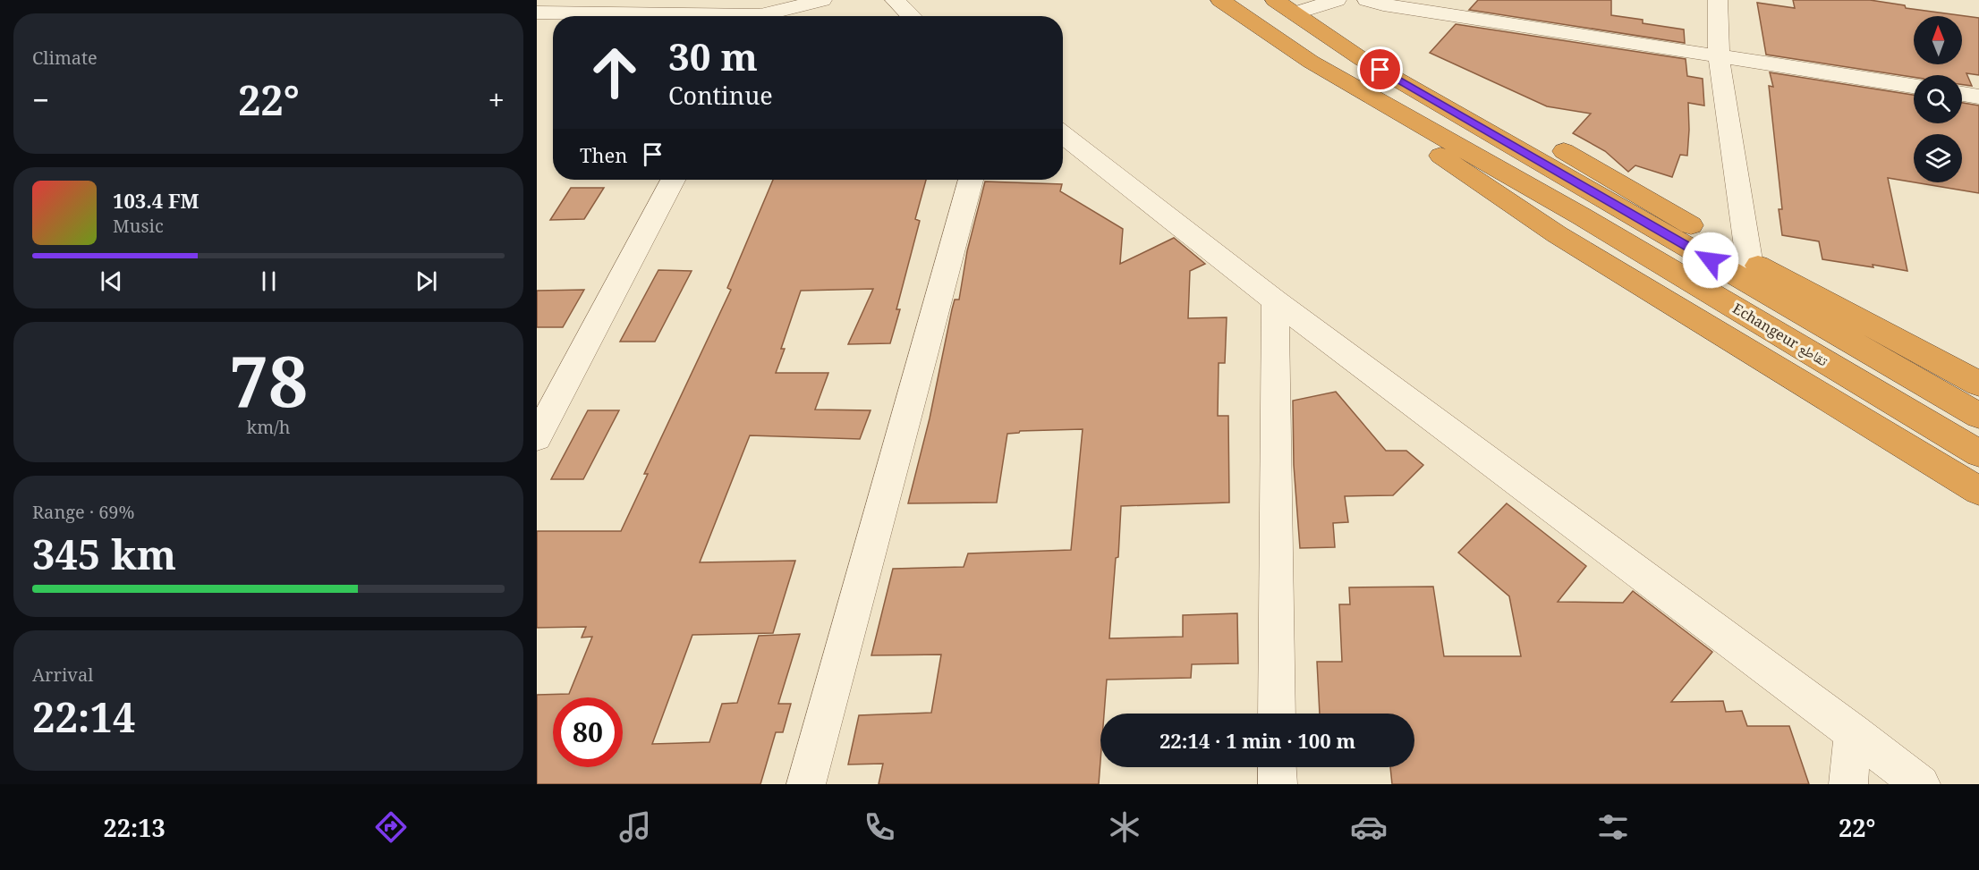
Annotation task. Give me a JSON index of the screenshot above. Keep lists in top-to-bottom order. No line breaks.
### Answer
{"streets":{"highway":["Echangeur تقاطع"]},"north":"top","page":{"tile":["Climate",["78","km/h"],["Range · 69%","345 km"],["Arrival","22:14"]],"turn":["30 m","Continue"],"heat":["−","22°","+"],"then":"Then","song":["103.4 FM","Music"],"limit":"80","trip":"22:14 · 1 min · 100 m","tabs":["22:13","22°"]}}
